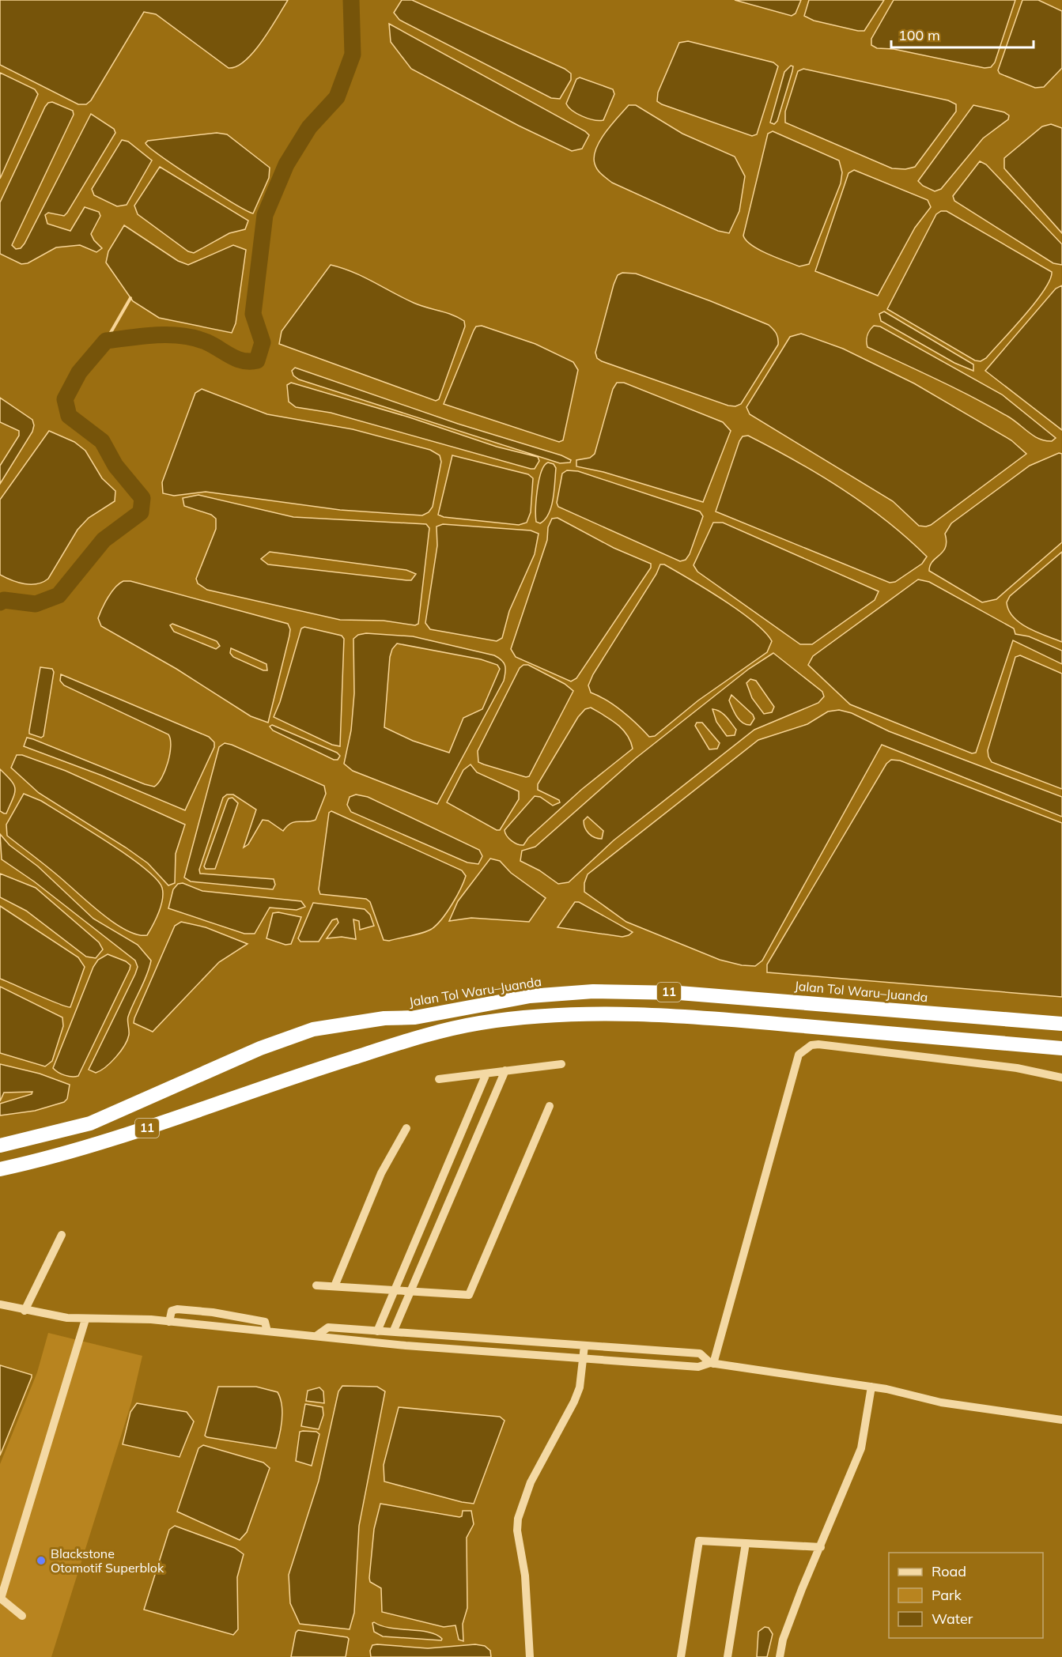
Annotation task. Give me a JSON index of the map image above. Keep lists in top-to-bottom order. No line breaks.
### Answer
{"streets":{"highway":["Jalan Tol Waru–Juanda","11"]},"places":["Blackstone Otomotif Superblok"],"legend":["Road","Park","Water"],"scale_bar":"100 m"}
